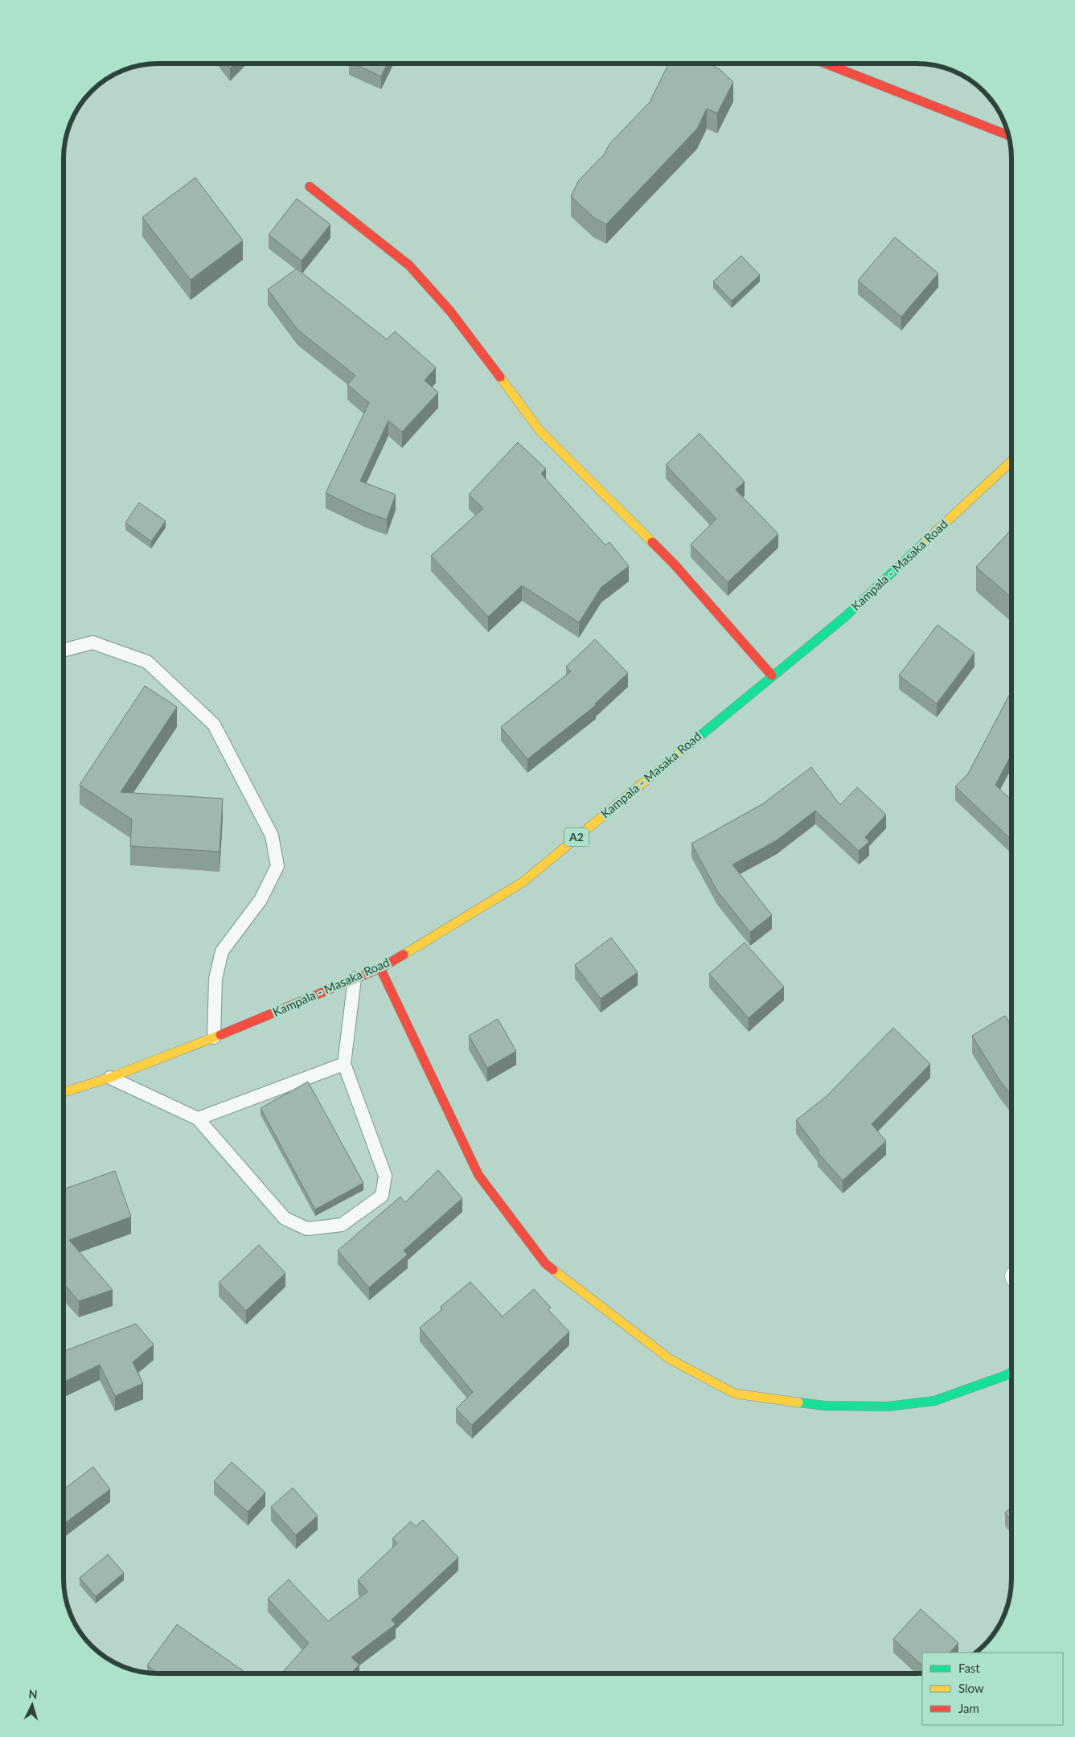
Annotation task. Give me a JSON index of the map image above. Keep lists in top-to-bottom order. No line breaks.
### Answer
{"streets":{"street":["Kampala - Masaka Road","A2"]},"legend":["Fast","Slow","Jam"],"north":"top"}
